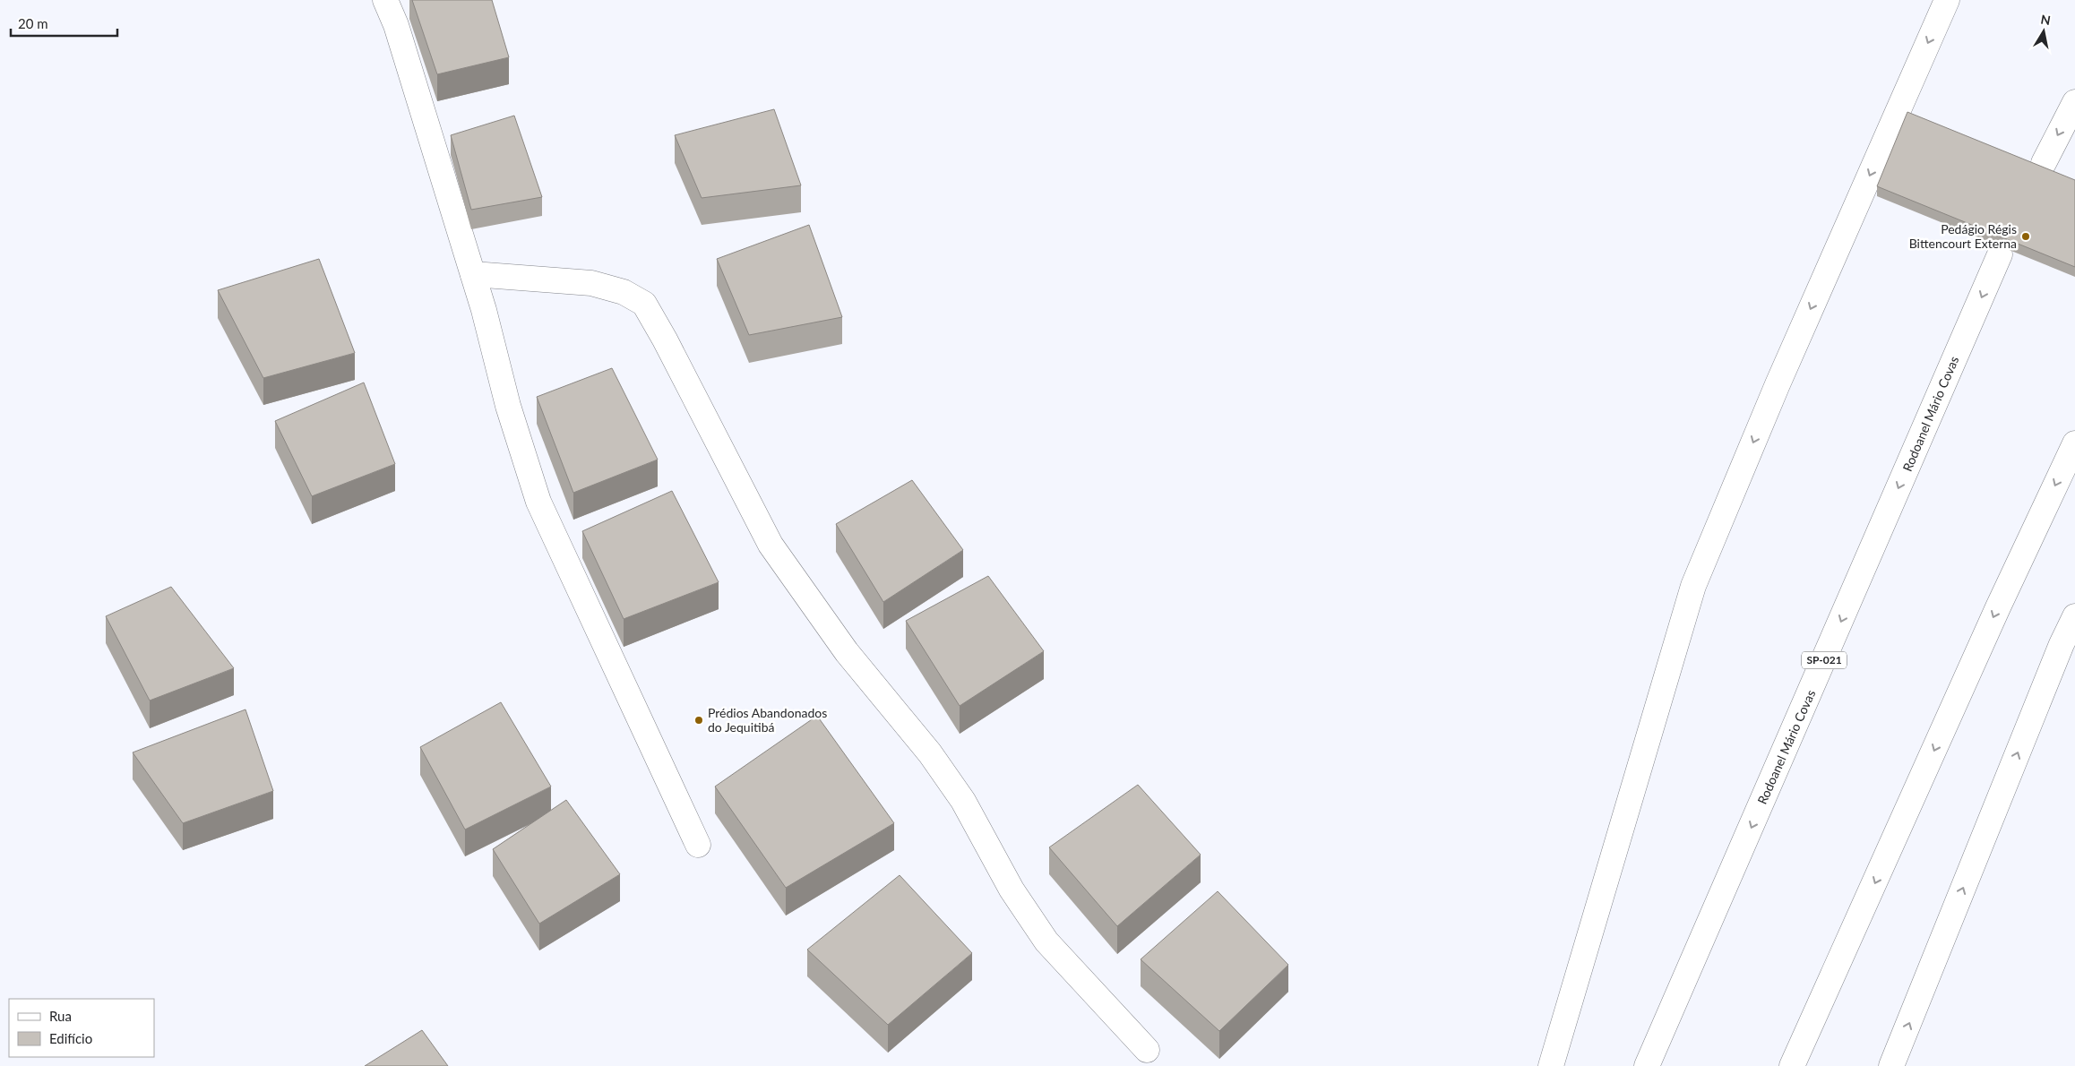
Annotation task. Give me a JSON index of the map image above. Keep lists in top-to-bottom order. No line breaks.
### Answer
{"streets":{"main road":["Rodoanel Mário Covas","SP-021"]},"places":["Pedágio Régis Bittencourt Externa","Prédios Abandonados do Jequitibá"],"legend":["Rua","Edifício"],"scale_bar":"20 m","north":"top"}
